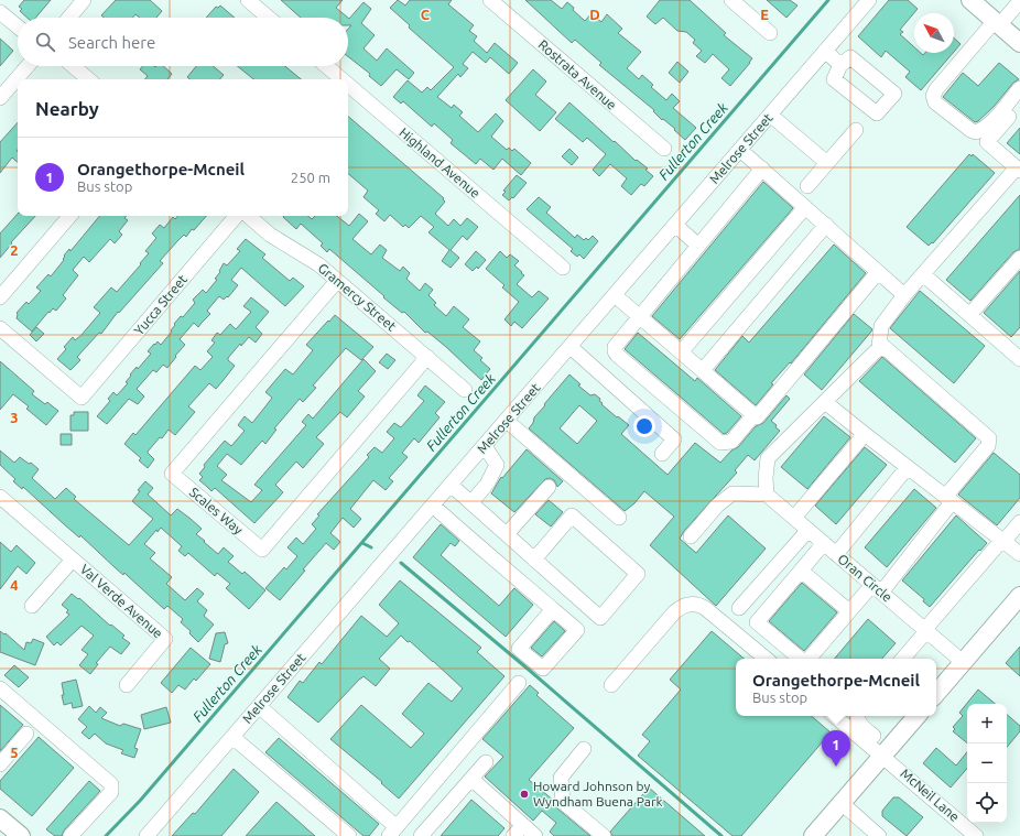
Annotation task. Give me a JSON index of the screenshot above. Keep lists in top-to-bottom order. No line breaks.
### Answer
{"streets":{"street":["Rostrata Avenue","Melrose Street","Highland Avenue","Gramercy Street","Yucca Street","Scales Way","Oran Circle","Val Verde Avenue","McNeil Lane"]},"crossings":[["Gramercy Street","Scales Way"]],"water":["Fullerton Creek"],"places":["Howard Johnson by Wyndham Buena Park"],"north":"top left","page":{"search":"Search here","heading":"Nearby","list":[{"mark":"1","name":"Orangethorpe-Mcneil","note":"Bus stop","value":"250 m"}],"popup":["Orangethorpe-Mcneil","Bus stop"],"map_buttons":["+","−"],"pins":"1"},"grid":{"columns":["C","D","E"],"rows":["2","3","4","5"]}}
